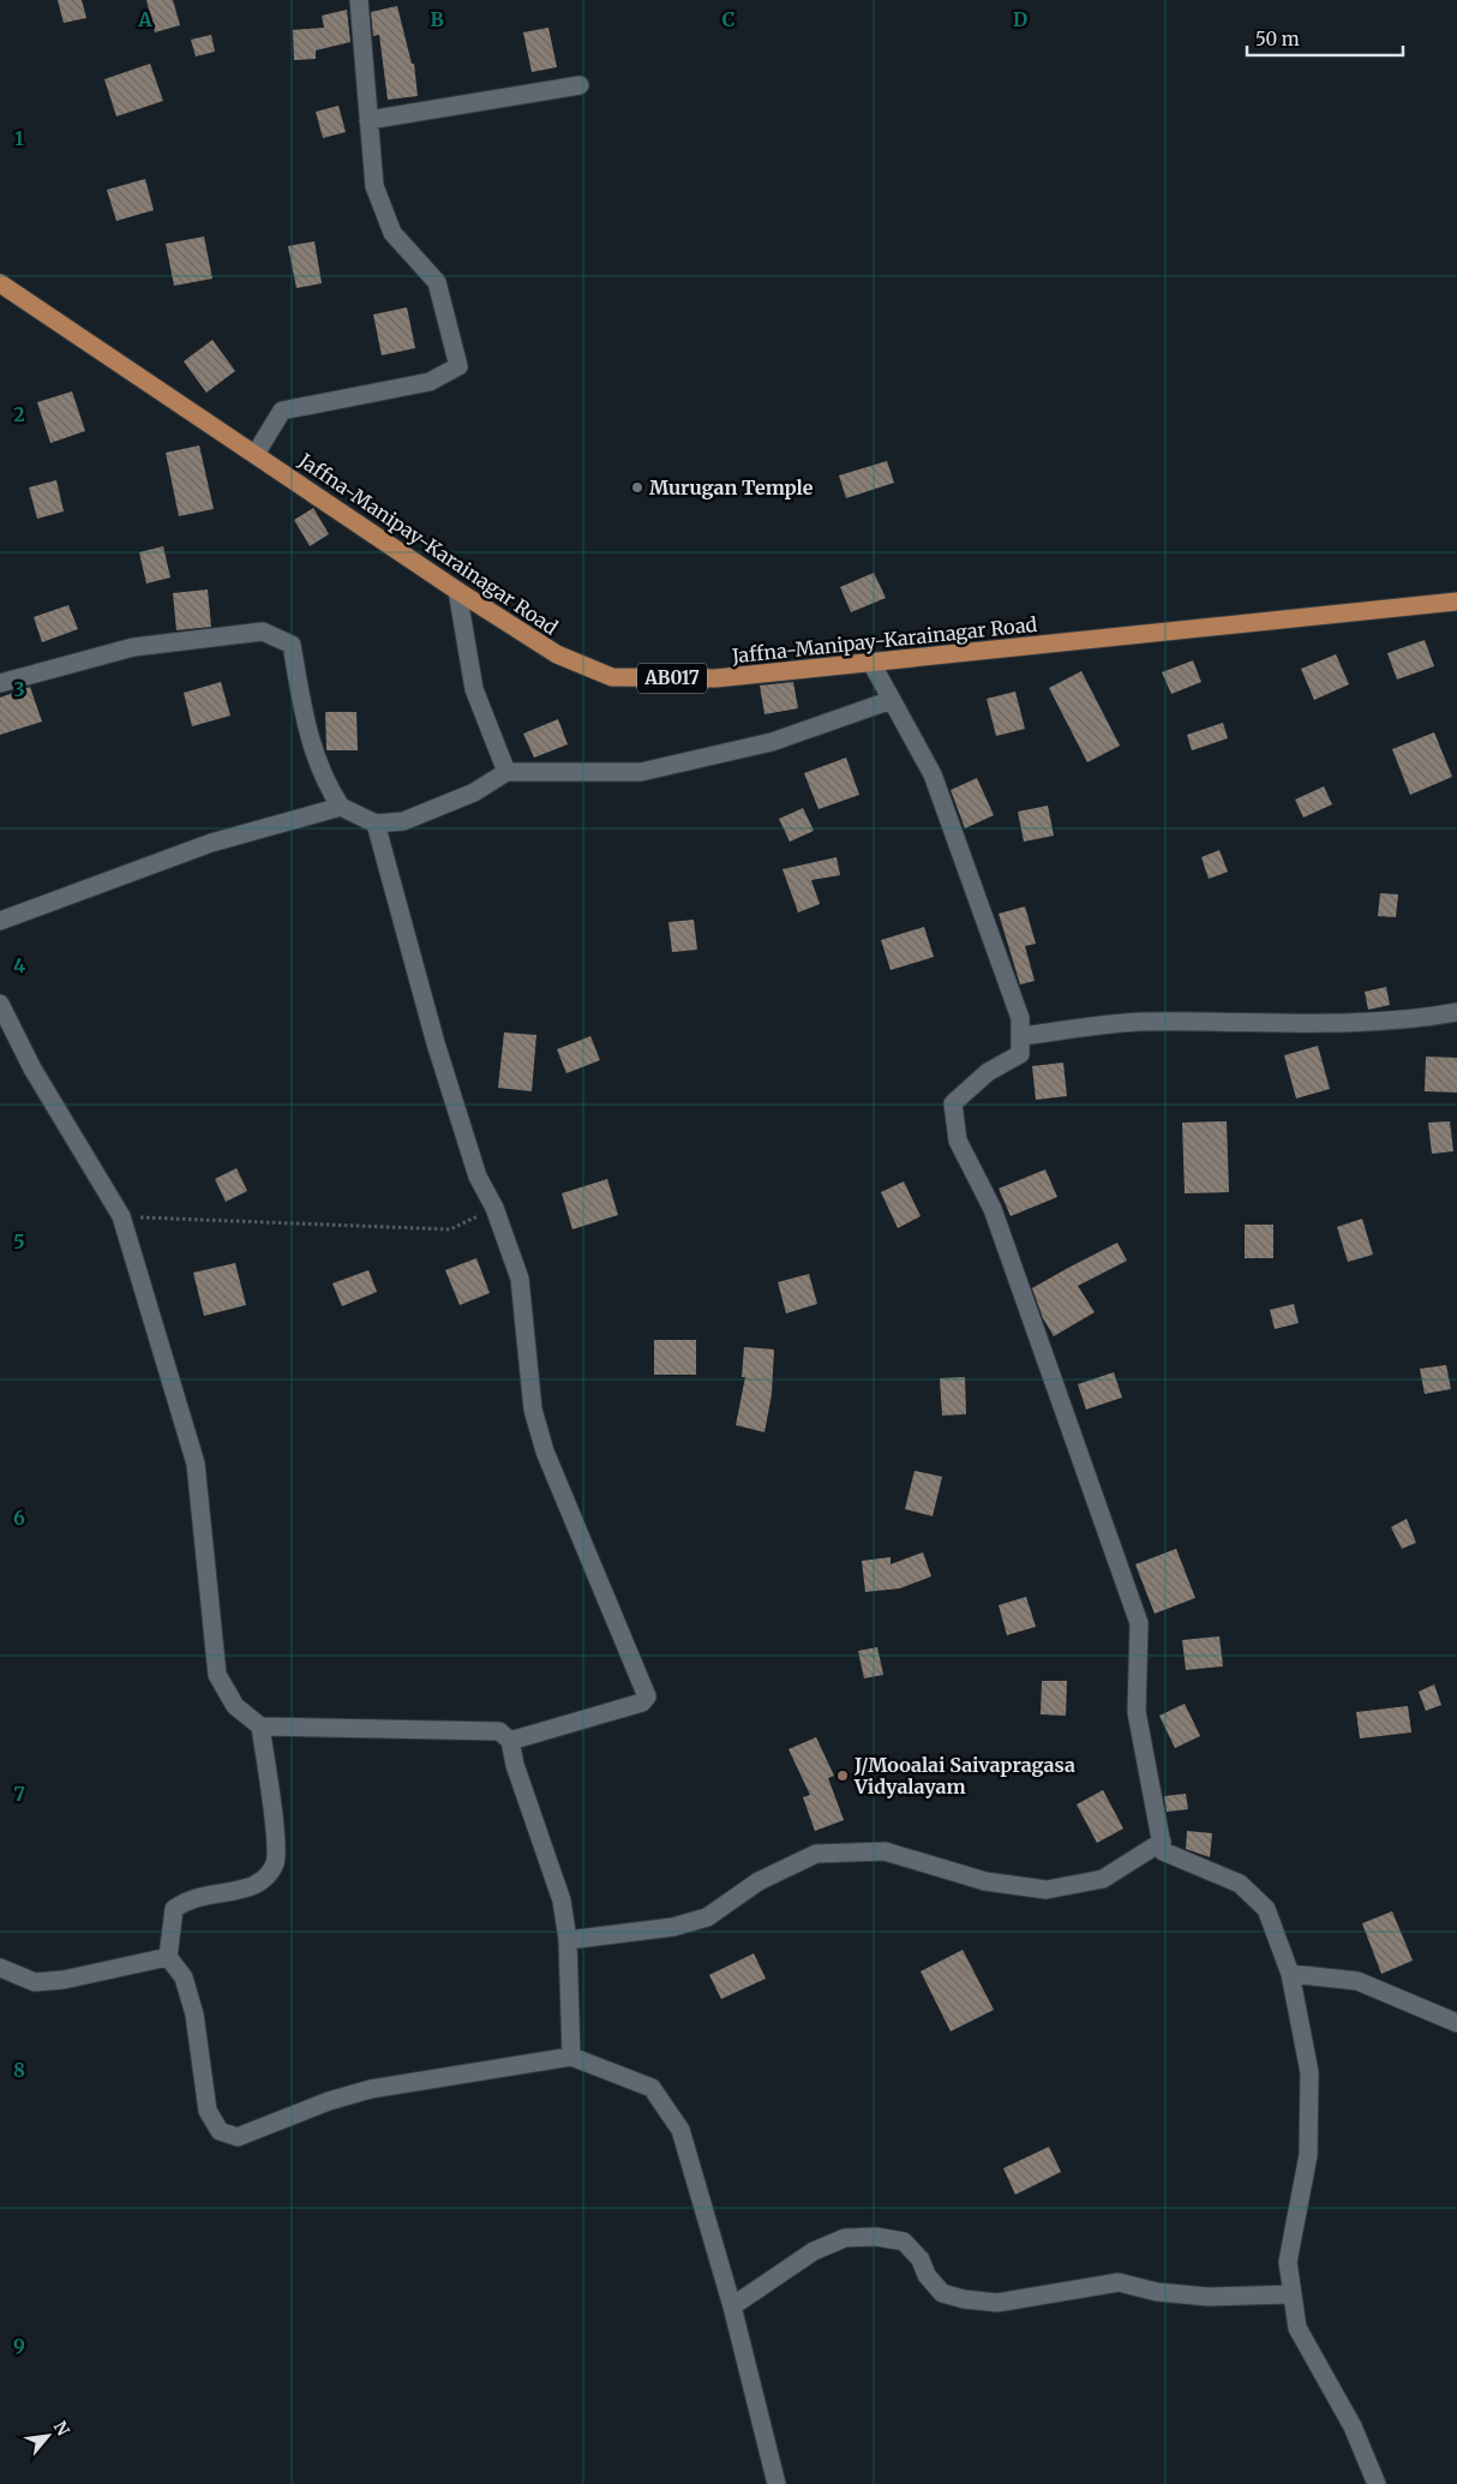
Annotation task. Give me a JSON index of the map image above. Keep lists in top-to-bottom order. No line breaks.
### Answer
{"streets":{"main road":["Jaffna-Manipay-Karainagar Road","AB017"]},"places":["Murugan Temple","J/Mooalai Saivapragasa Vidyalayam"],"scale_bar":"50 m","north":"top right","grid":{"columns":["A","B","C","D"],"rows":["1","2","3","4","5","6","7","8","9"]}}
